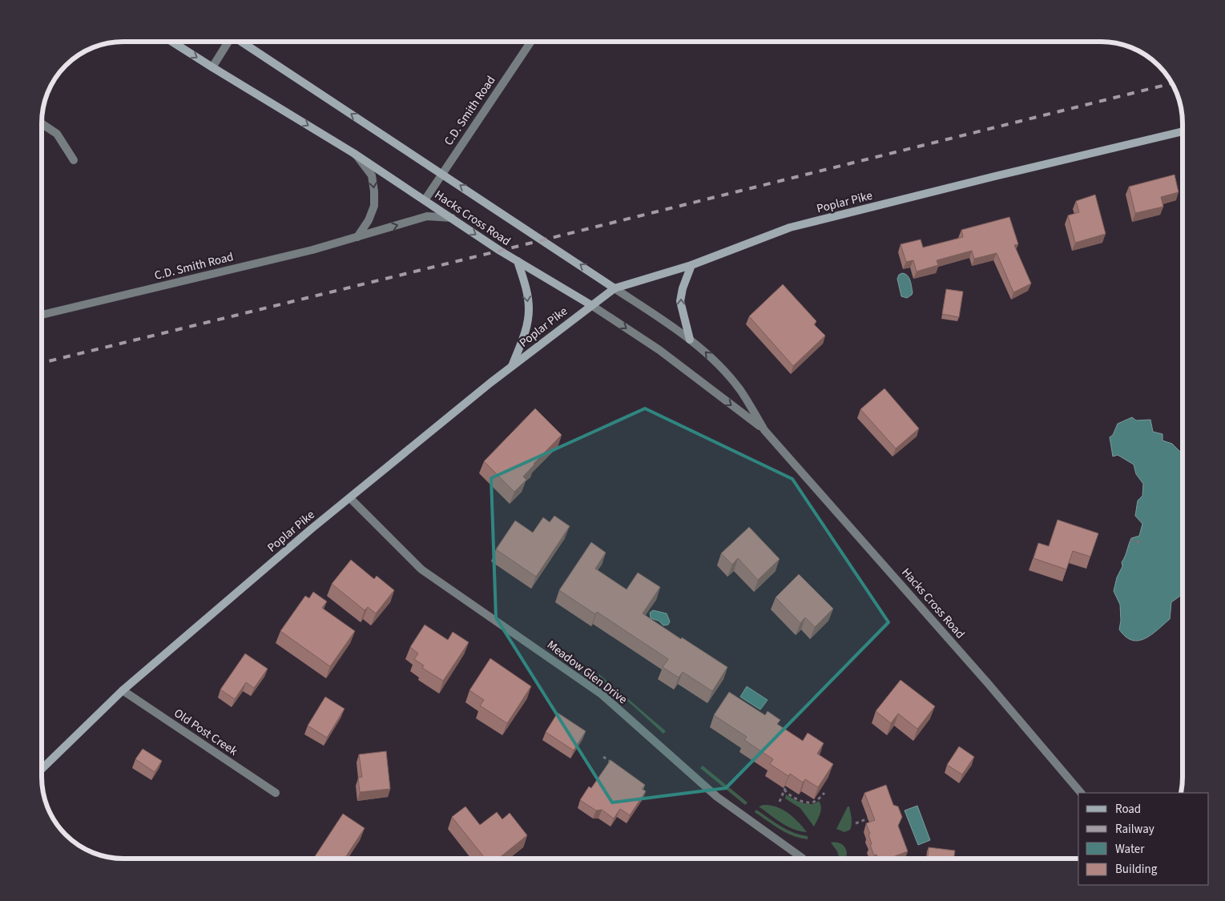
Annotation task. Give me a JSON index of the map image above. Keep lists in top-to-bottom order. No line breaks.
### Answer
{"streets":{"main road":["Poplar Pike","Hacks Cross Road"],"street":["C.D. Smith Road","Meadow Glen Drive","Old Post Creek"]},"crossings":[["C.D. Smith Road","Hacks Cross Road"],["Poplar Pike","Hacks Cross Road"],["Poplar Pike","Meadow Glen Drive"],["Poplar Pike","Old Post Creek"]],"legend":["Road","Railway","Water","Building"]}
